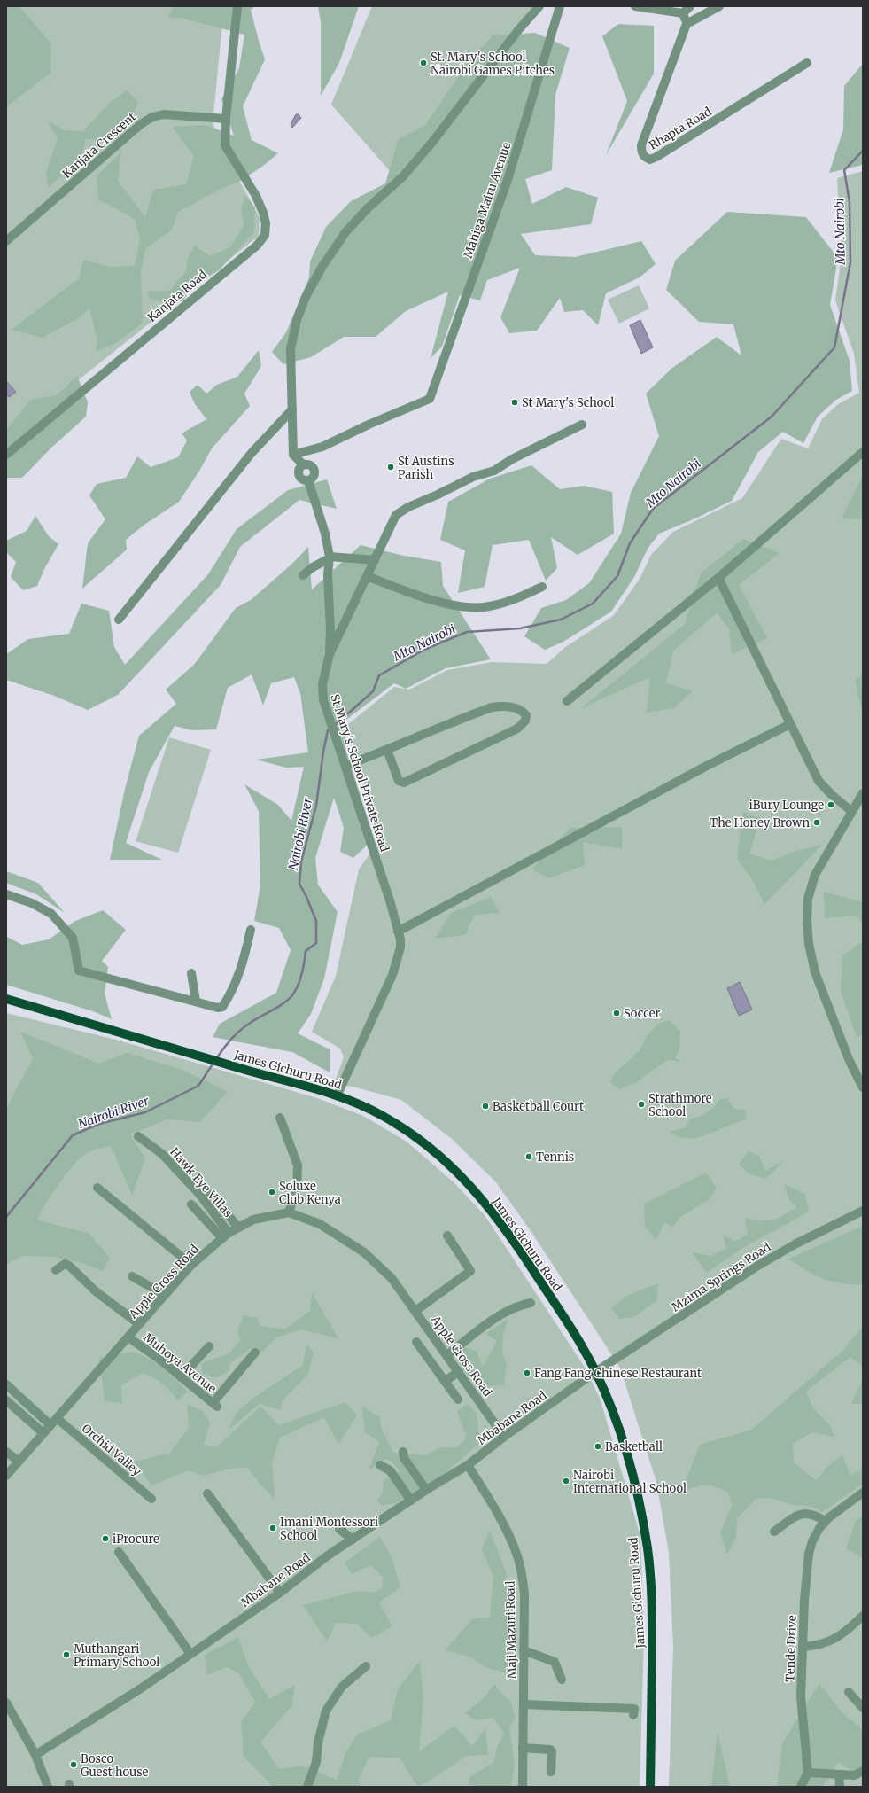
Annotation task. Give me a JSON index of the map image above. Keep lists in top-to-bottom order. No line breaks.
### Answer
{"streets":{"main road":["James Gichuru Road"],"street":["Rhapta Road","Kanjata Crescent","Mahiga Mairu Avenue","Kanjata Road","St Mary's School Private Road","Hawk Eye Villas","Mzima Springs Road","Apple Cross Road","Muhoya Avenue","Mbabane Road","Orchid Valley","Maji Mazuri Road","Tende Drive"]},"crossings":[["Kanjata Crescent","Kanjata Road"],["St Mary's School Private Road","James Gichuru Road"],["James Gichuru Road","Mzima Springs Road"],["James Gichuru Road","Mbabane Road"],["Hawk Eye Villas","Apple Cross Road"],["Mzima Springs Road","Mbabane Road"],["Apple Cross Road","Muhoya Avenue"],["Apple Cross Road","Mbabane Road"],["Apple Cross Road","Orchid Valley"],["Mbabane Road","Maji Mazuri Road"]],"water":["Mto Nairobi","Nairobi River"],"places":["St. Mary's School Nairobi Games Pitches","St Mary's School","St Austins Parish","iBury Lounge","The Honey Brown","Soccer","Strathmore School","Basketball Court","Tennis","Soluxe Club Kenya","Fang Fang Chinese Restaurant","Basketball","Nairobi International School","Imani Montessori School","iProcure","Muthangari Primary School","Bosco Guest house"]}
